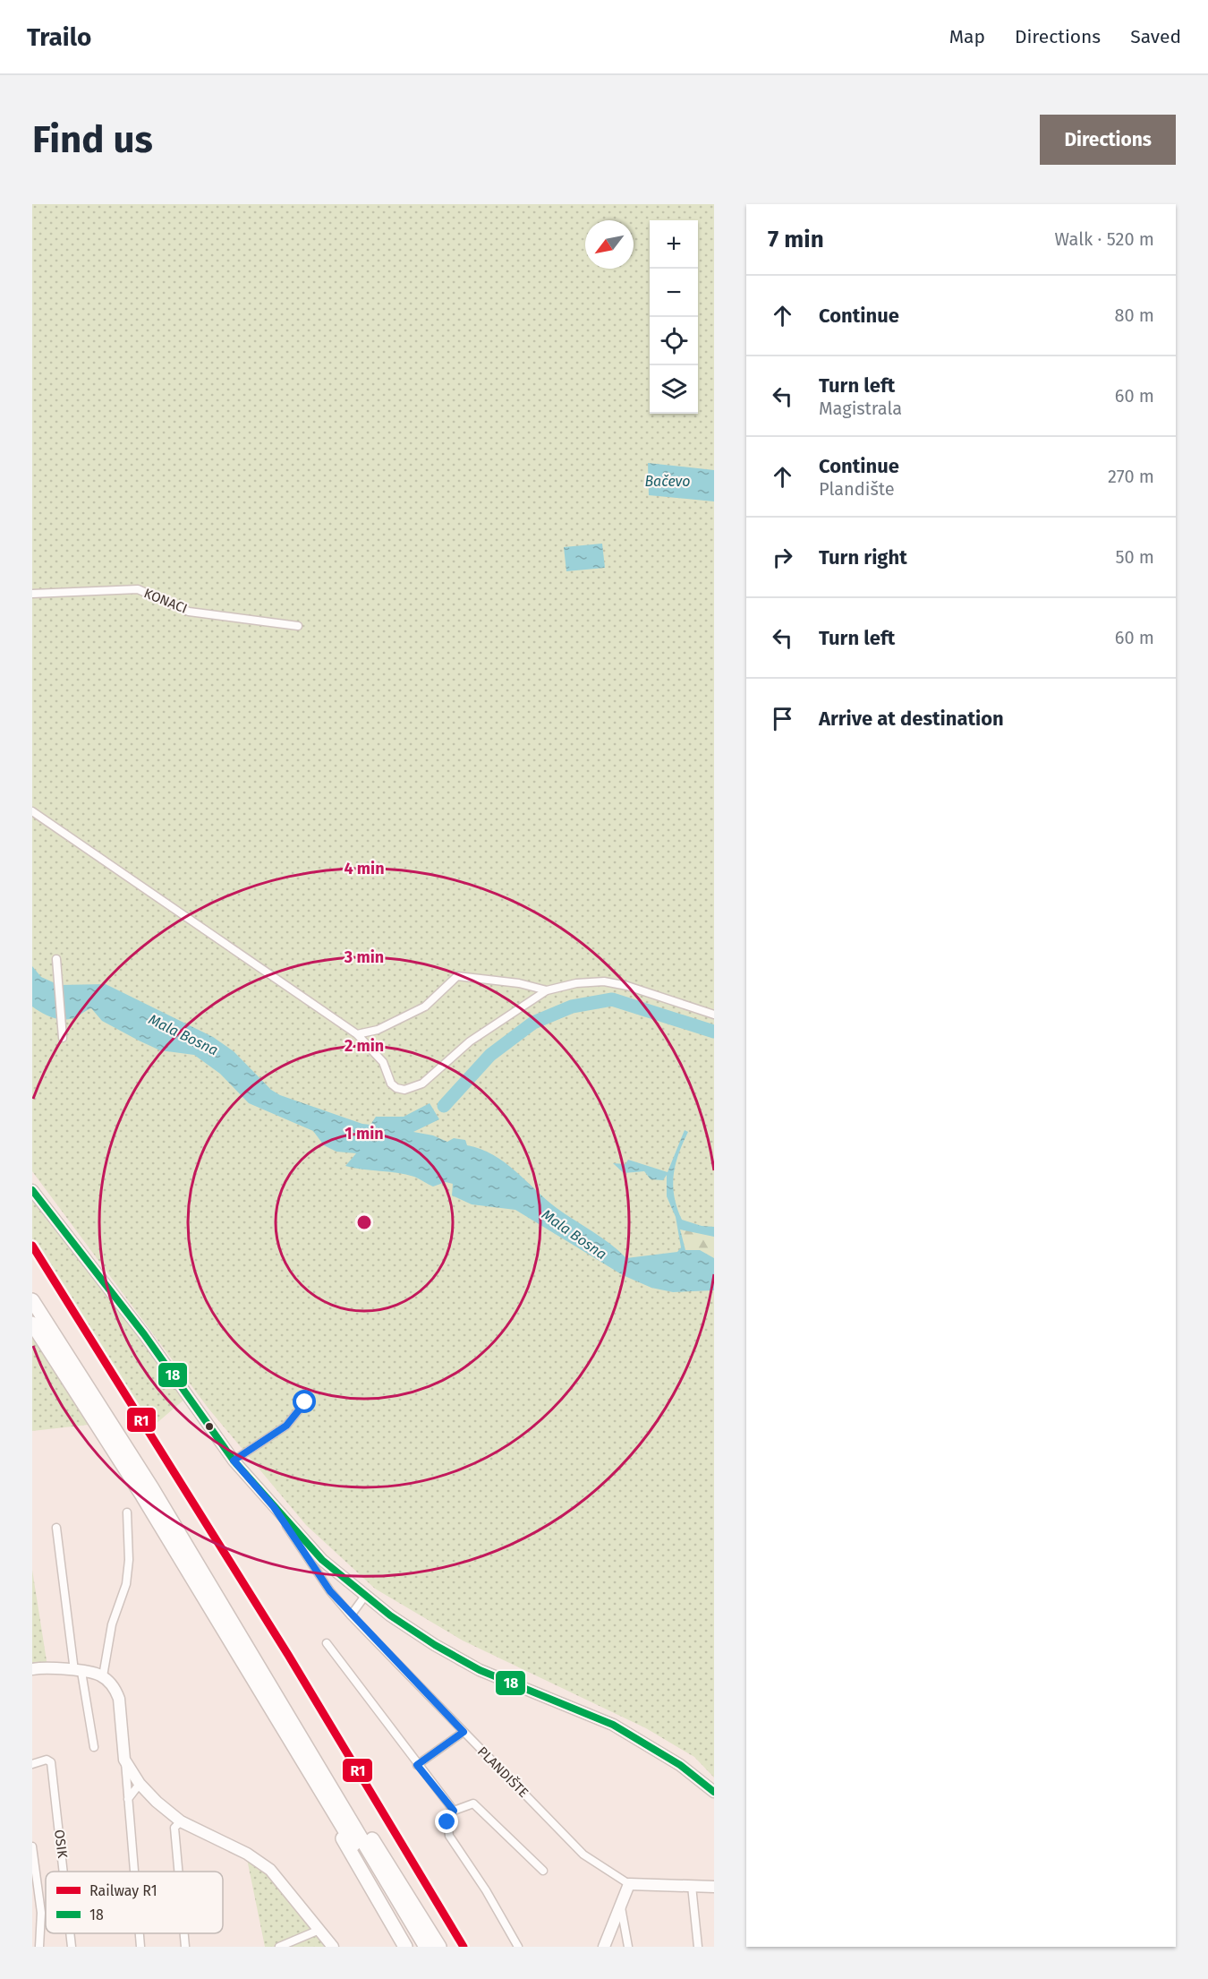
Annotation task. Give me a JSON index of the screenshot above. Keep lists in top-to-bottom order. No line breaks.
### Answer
{"streets":{"street":["KONACI","PLANDIŠTE","OSIK"]},"water":["Bačevo","Mala Bosna"],"lines":["transit line 18","rail line R1"],"legend":["Railway R1","18"],"north":"bottom left","page":{"header":"Trailo","nav":["Map","Directions","Saved"],"buttons":"Directions","title":"Find us","heading":["7 min","Walk · 520 m"],"map_buttons":["+","−"],"list":[["Continue","80 m"],["Turn left","Magistrala","60 m"],["Continue","Plandište","270 m"],["Turn right","50 m"],["Turn left","60 m"],"Arrive at destination"]},"rings":["4 min","3 min","2 min","1 min"]}
